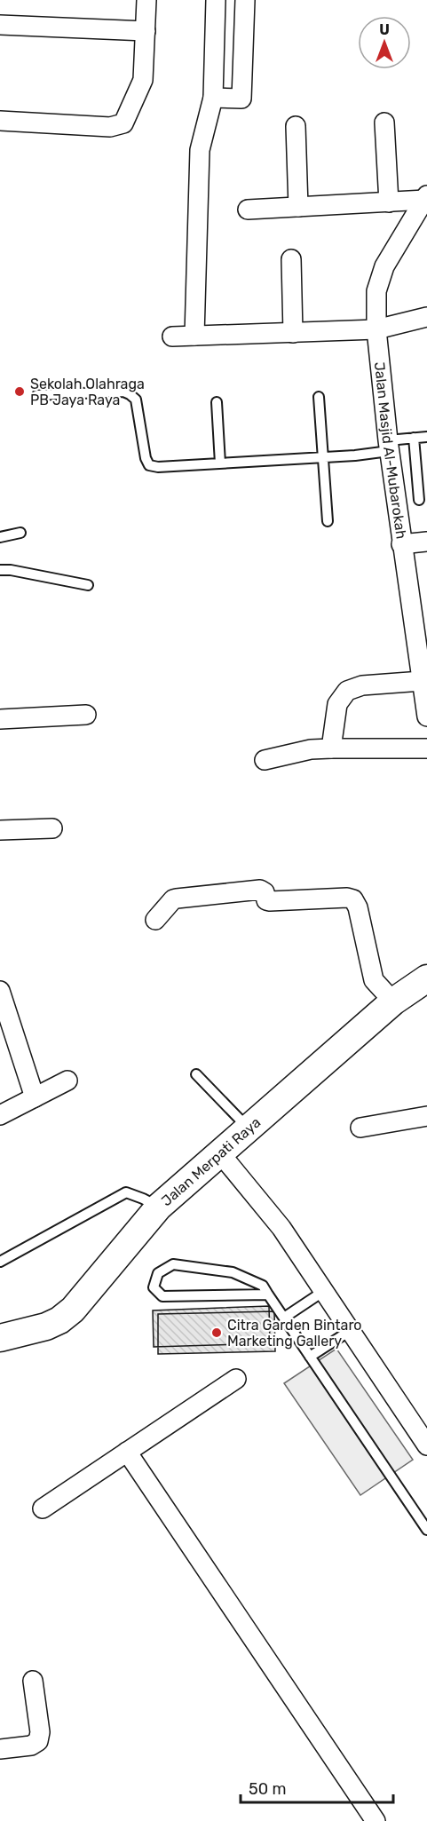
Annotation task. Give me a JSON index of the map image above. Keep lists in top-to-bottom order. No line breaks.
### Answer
{"streets":{"main road":["Jalan Merpati Raya"],"street":["Jalan Masjid Al-Mubarokah"]},"places":["Sekolah Olahraga PB Jaya Raya","Citra Garden Bintaro Marketing Gallery"],"scale_bar":"50 m","north":"top"}
